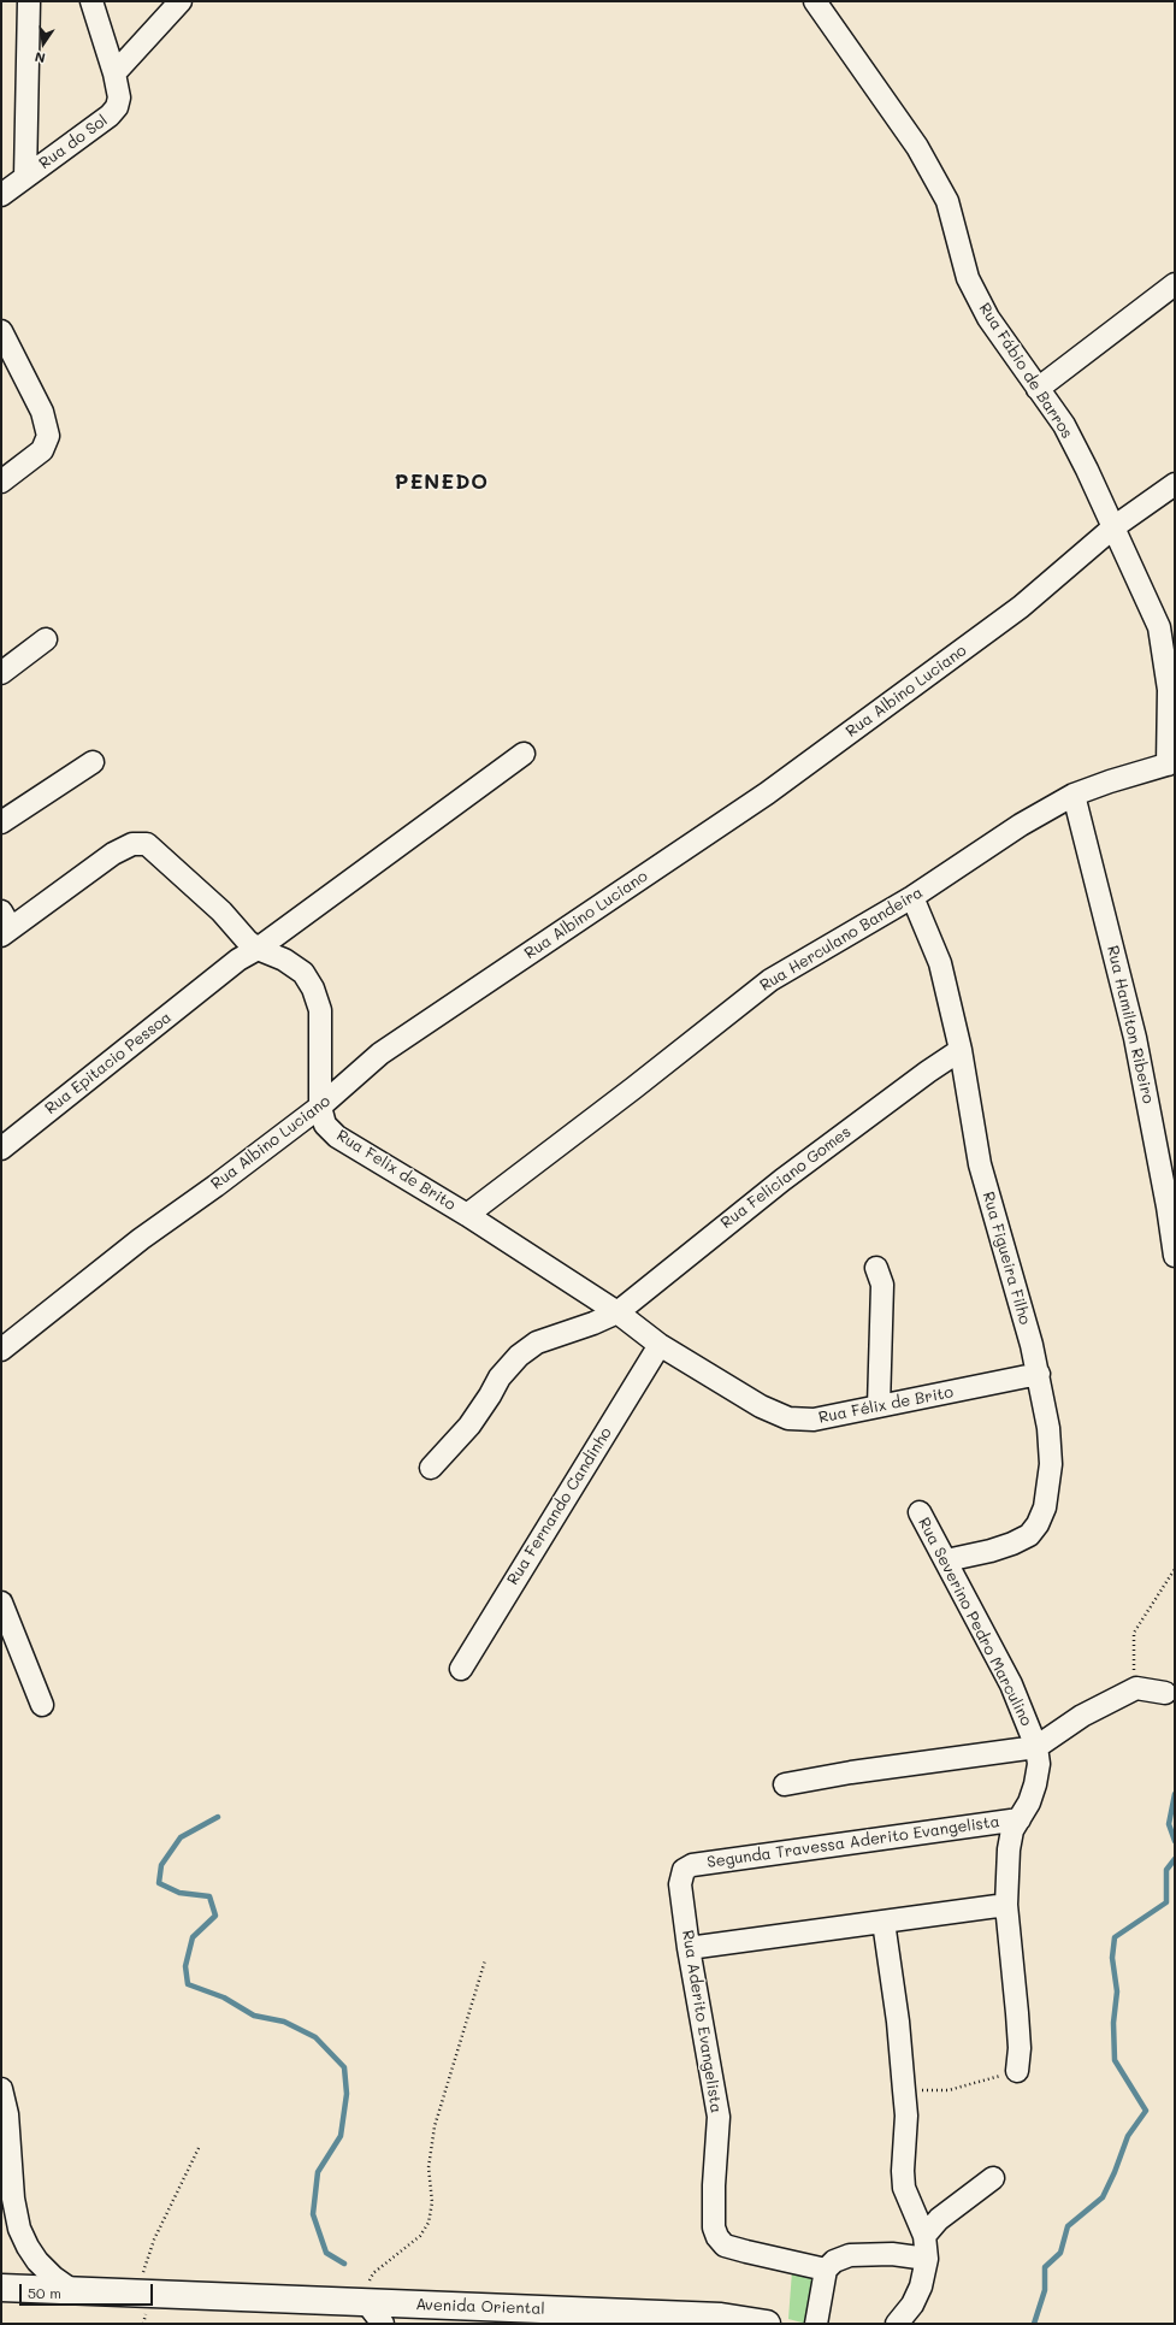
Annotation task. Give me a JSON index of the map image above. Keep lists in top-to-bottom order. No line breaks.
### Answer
{"streets":{"street":["Rua do Sol","Rua Fábio de Barros","Rua Albino Luciano","Rua Herculano Bandeira","Rua Hamilton Ribeiro","Rua Epitacio Pessoa","Rua Felix de Brito","Rua Feliciano Gomes","Rua Figueira Filho","Rua Félix de Brito","Rua Fernando Candinho","Rua Severino Pedro Marculino","Segunda Travessa Aderito Evangelista","Rua Aderito Evangelista","Avenida Oriental"]},"crossings":[["Rua Fábio de Barros","Rua Albino Luciano"],["Rua Fábio de Barros","Rua Herculano Bandeira"],["Rua Albino Luciano","Rua Felix de Brito"],["Rua Herculano Bandeira","Rua Hamilton Ribeiro"],["Rua Herculano Bandeira","Rua Felix de Brito"],["Rua Herculano Bandeira","Rua Figueira Filho"],["Rua Epitacio Pessoa","Rua Felix de Brito"],["Rua Felix de Brito","Rua Feliciano Gomes"],["Rua Felix de Brito","Rua Félix de Brito"],["Rua Feliciano Gomes","Rua Figueira Filho"],["Rua Feliciano Gomes","Rua Félix de Brito"],["Rua Figueira Filho","Rua Félix de Brito"],["Rua Figueira Filho","Rua Severino Pedro Marculino"],["Rua Félix de Brito","Rua Fernando Candinho"],["Rua Severino Pedro Marculino","Segunda Travessa Aderito Evangelista"],["Segunda Travessa Aderito Evangelista","Rua Aderito Evangelista"]],"districts":["PENEDO"],"scale_bar":"50 m","north":"bottom"}
